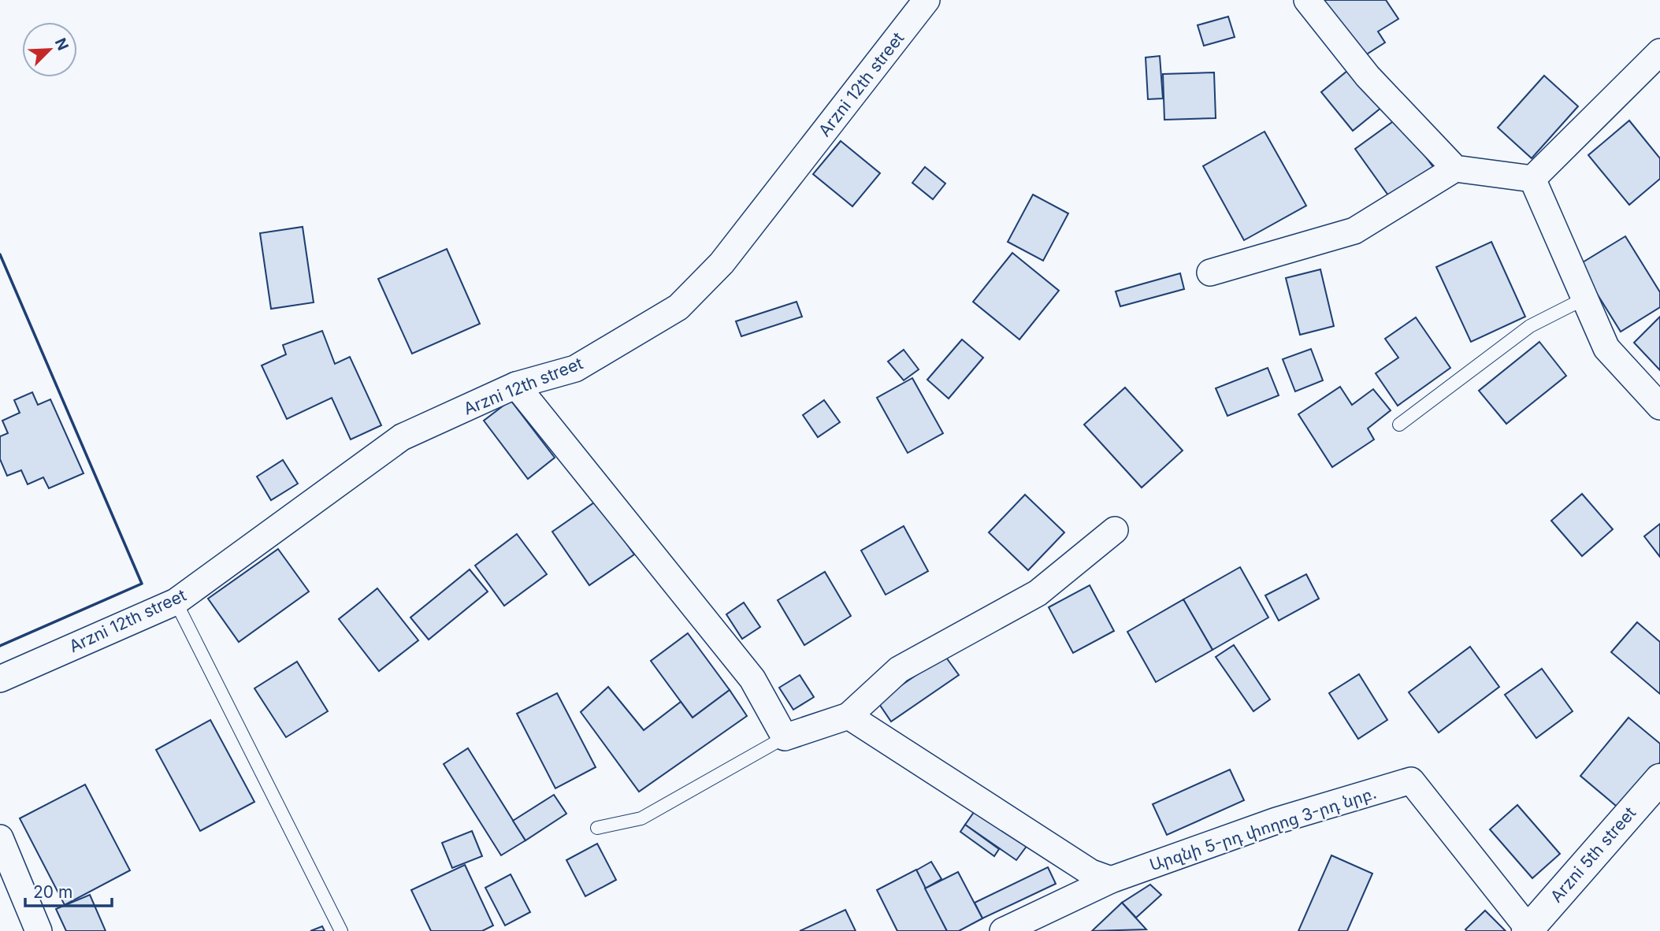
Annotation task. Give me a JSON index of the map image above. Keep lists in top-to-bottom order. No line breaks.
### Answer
{"streets":{"street":["Arzni 12th street","Արզնի 5-րդ փողոց 3-րդ նրբ․","Arzni 5th street"]},"crossings":[["Արզնի 5-րդ փողոց 3-րդ նրբ․","Arzni 5th street"]],"scale_bar":"20 m","north":"top right"}
